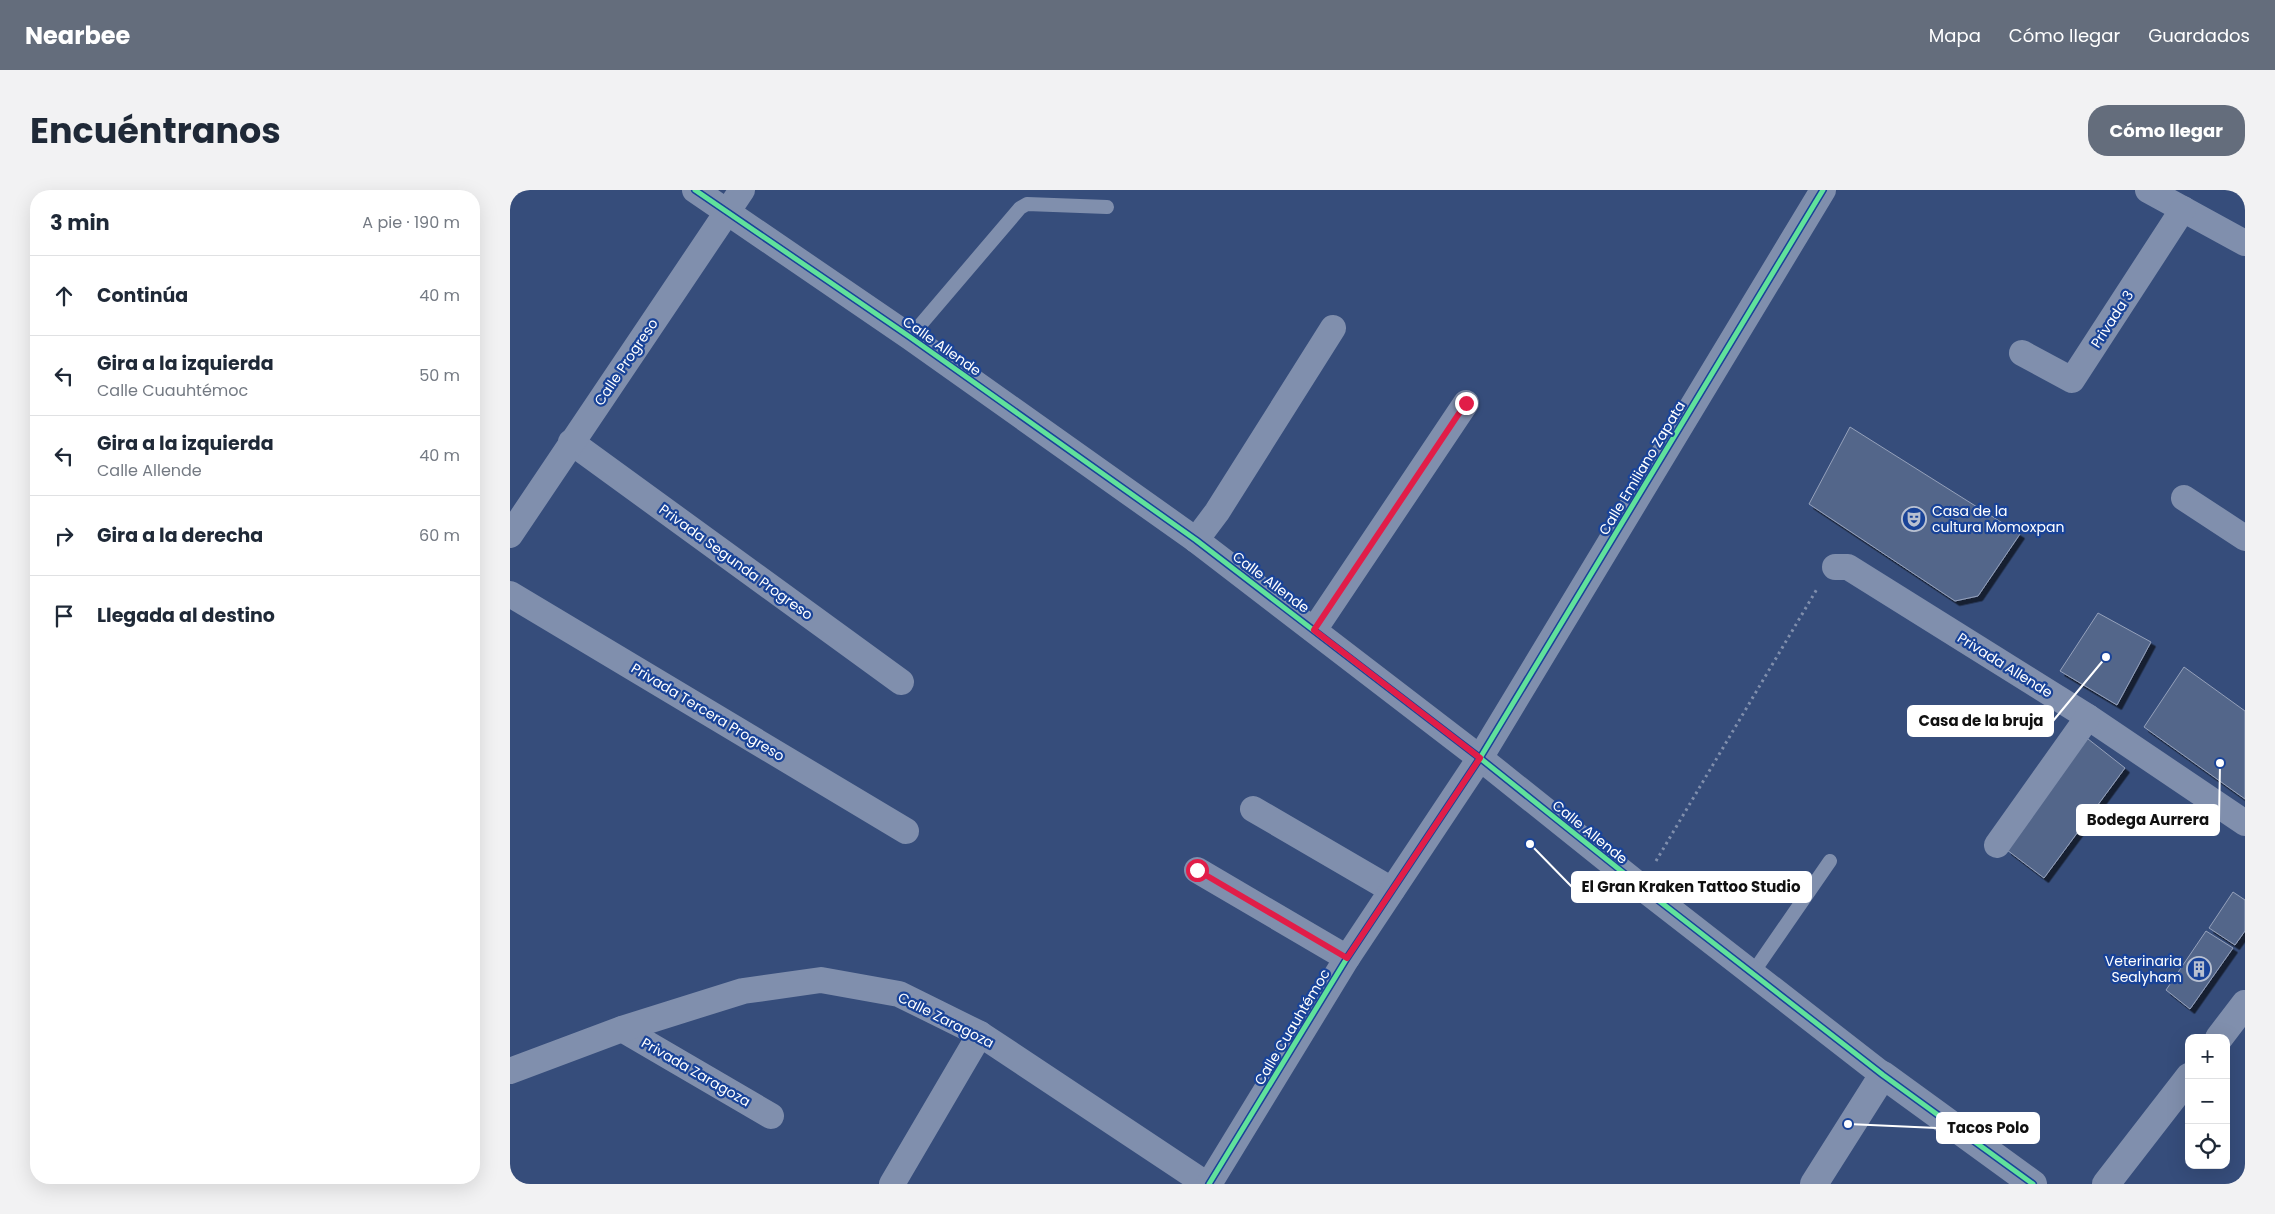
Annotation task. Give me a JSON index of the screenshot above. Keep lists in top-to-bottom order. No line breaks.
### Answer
{"streets":{"street":["Privada 3","Calle Allende","Calle Progreso","Calle Emiliano Zapata","Privada Segunda Progreso","Privada Allende","Privada Tercera Progreso","Calle Zaragoza","Calle Cuauhtémoc","Privada Zaragoza"]},"crossings":[["Calle Allende","Calle Progreso"],["Calle Allende","Calle Emiliano Zapata"],["Calle Allende","Calle Cuauhtémoc"],["Calle Progreso","Privada Segunda Progreso"],["Calle Emiliano Zapata","Calle Cuauhtémoc"],["Calle Zaragoza","Calle Cuauhtémoc"],["Calle Zaragoza","Privada Zaragoza"]],"places":{"theatre":["Casa de la cultura Momoxpan"],"other":["Casa de la bruja","Bodega Aurrera","El Gran Kraken Tattoo Studio","Tacos Polo"],"building":["Veterinaria Sealyham"]},"page":{"header":"Nearbee","nav":["Mapa","Cómo llegar","Guardados"],"title":"Encuéntranos","buttons":"Cómo llegar","heading":["3 min","A pie · 190 m"],"list":[["Continúa","40 m"],["Gira a la izquierda","Calle Cuauhtémoc","50 m"],["Gira a la izquierda","Calle Allende","40 m"],["Gira a la derecha","60 m"],"Llegada al destino"],"map_buttons":["+","−"]}}
